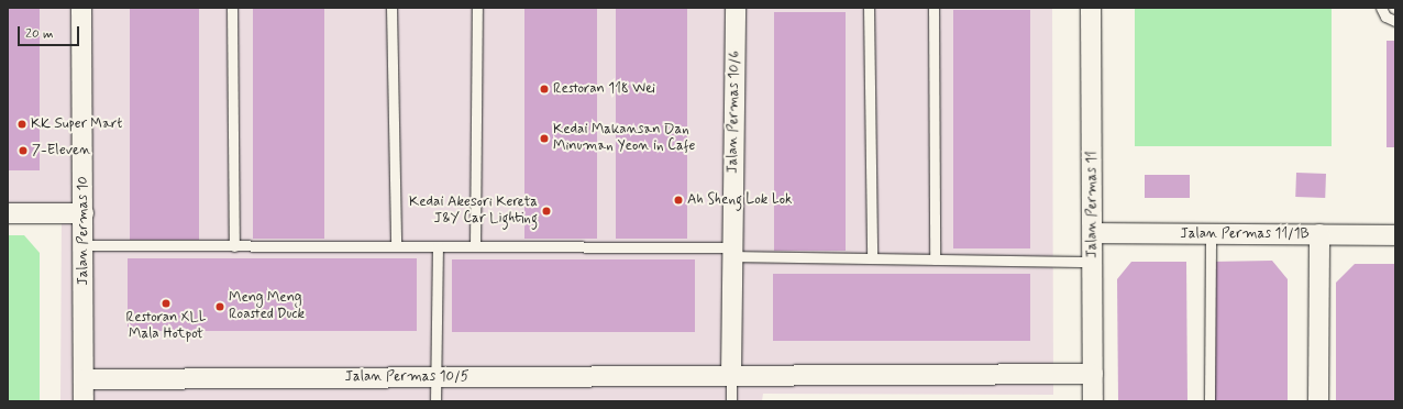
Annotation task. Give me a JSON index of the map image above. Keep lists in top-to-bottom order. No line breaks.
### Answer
{"streets":{"street":["Jalan Permas 10/6","Jalan Permas 11","Jalan Permas 10","Jalan Permas 11/1B","Jalan Permas 10/5"]},"crossings":[["Jalan Permas 10/6","Jalan Permas 10/5"],["Jalan Permas 11","Jalan Permas 11/1B"],["Jalan Permas 11","Jalan Permas 10/5"],["Jalan Permas 10","Jalan Permas 10/5"]],"places":["Restoran 118 Wei","KK Super Mart","Kedai Makansan Dan Minuman Yeon in Cafe","7-Eleven","Ah Sheng Lok Lok","Kedai Akesori Kereta J&Y Car Lighting","Restoran XLL Mala Hotpot","Meng Meng Roasted Duck"],"scale_bar":"20 m"}
